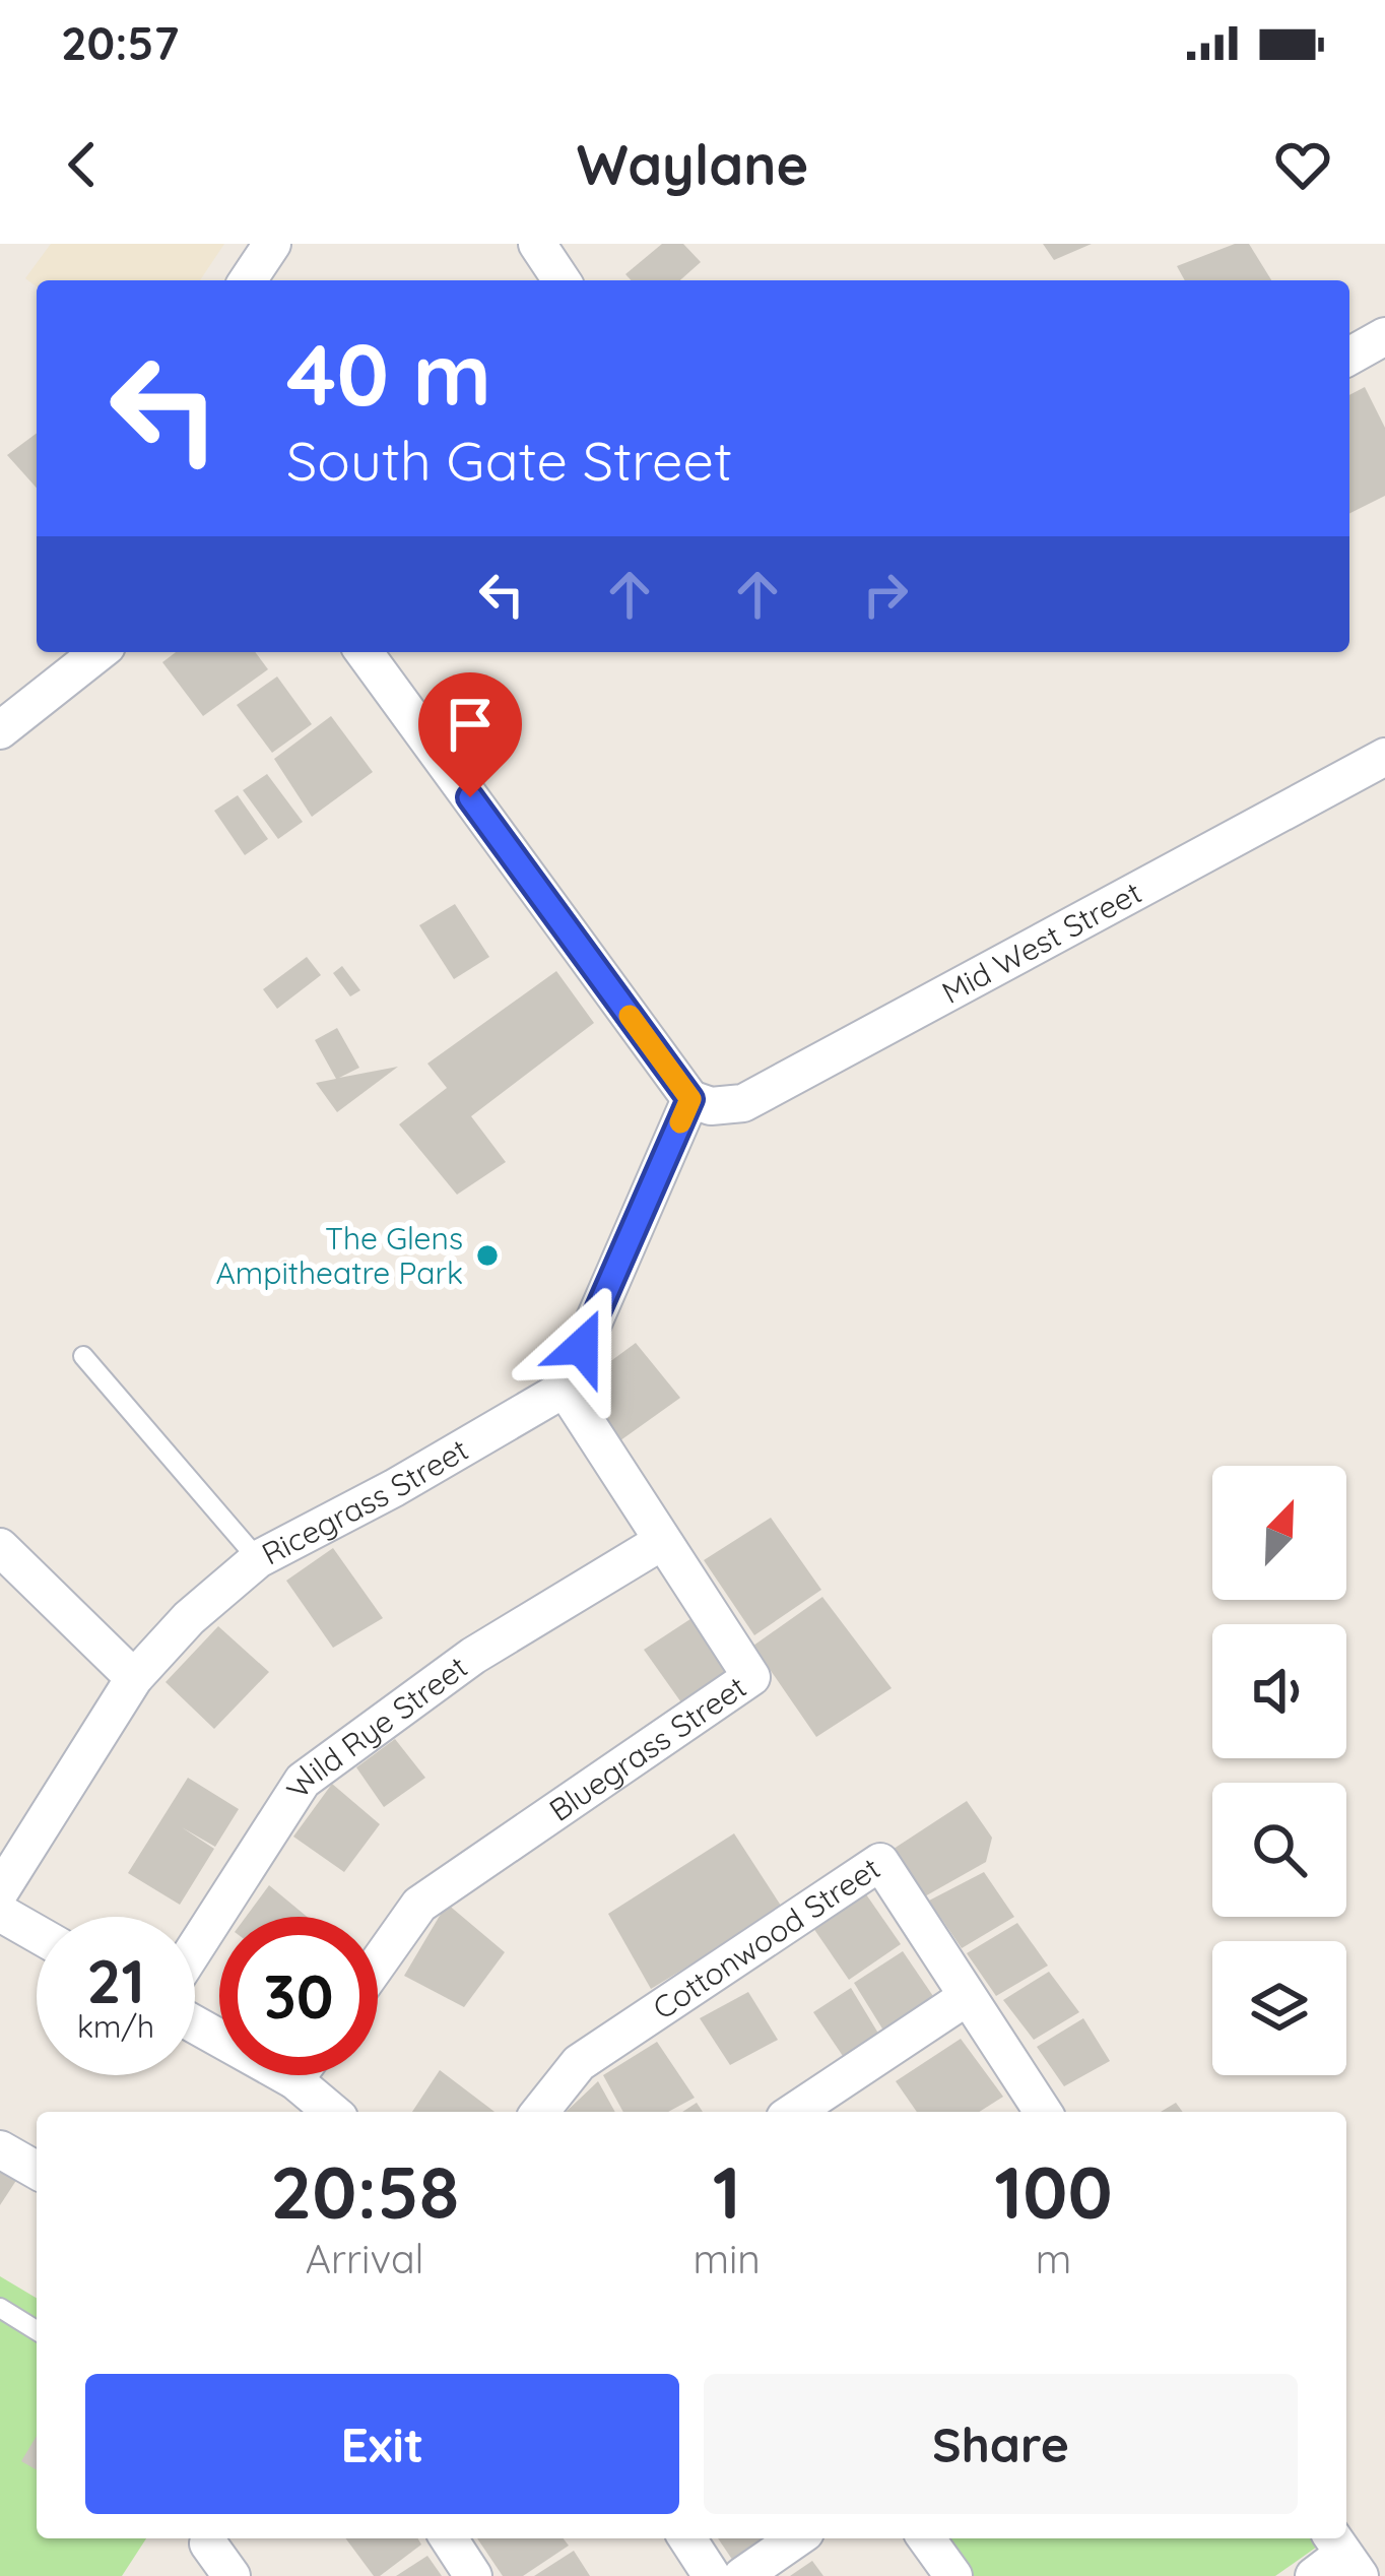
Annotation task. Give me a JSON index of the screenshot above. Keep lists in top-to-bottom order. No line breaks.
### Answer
{"streets":{"street":["Mid West Street","Ricegrass Street","Wild Rye Street","Bluegrass Street","Cottonwood Street"]},"crossings":[["Ricegrass Street","Bluegrass Street"],["Wild Rye Street","Bluegrass Street"]],"places":["The Glens Ampitheatre Park"],"north":"top right","page":{"status":"20:57","header":"Waylane","turn":["40 m","South Gate Street"],"speed":"21 km/h","limit":"30","eta":["20:58","Arrival","1","min","100","m"],"buttons":["Exit","Share"]}}
